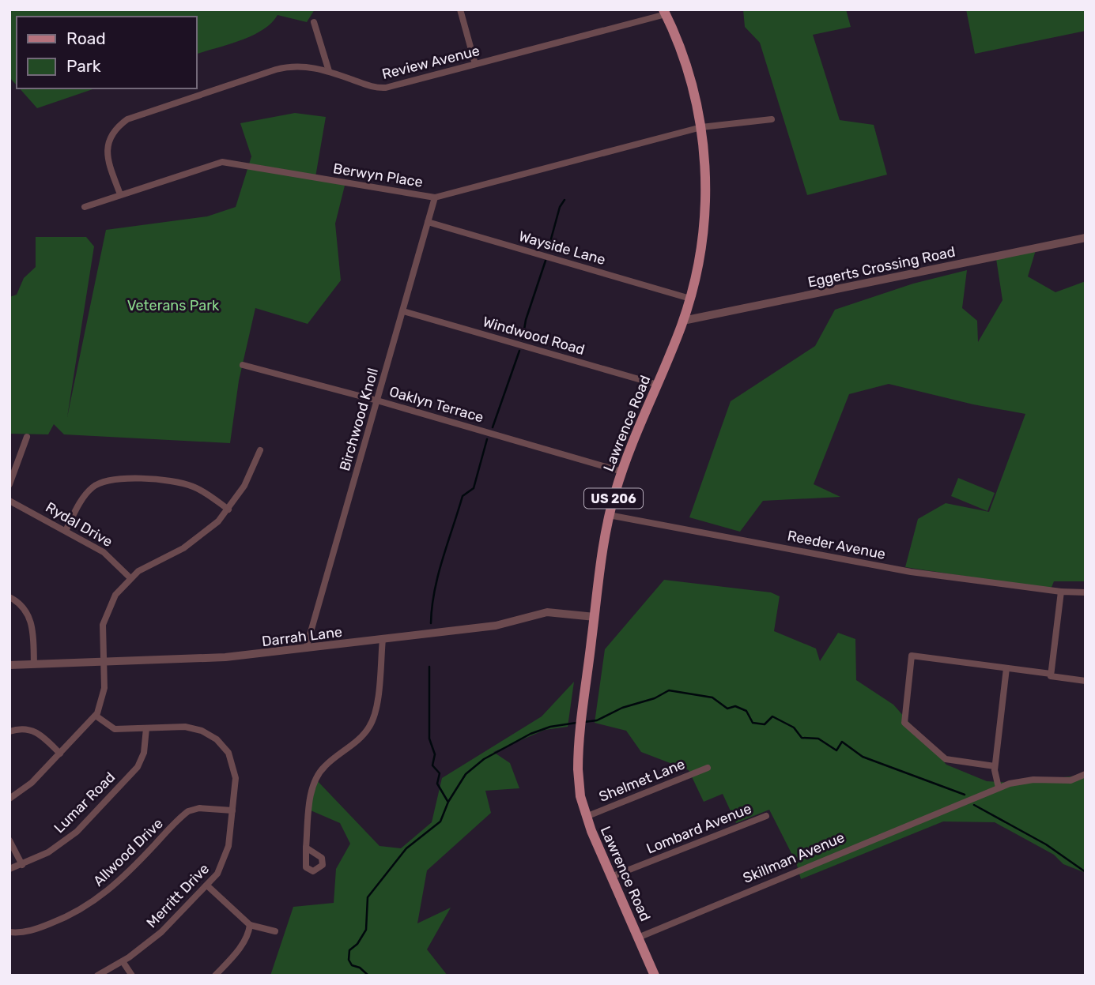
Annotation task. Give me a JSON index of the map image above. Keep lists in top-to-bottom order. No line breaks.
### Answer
{"streets":{"main road":["Lawrence Road","US 206"],"street":["Review Avenue","Berwyn Place","Wayside Lane","Eggerts Crossing Road","Windwood Road","Oaklyn Terrace","Birchwood Knoll","Rydal Drive","Reeder Avenue","Darrah Lane","Shelmet Lane","Lumar Road","Lombard Avenue","Allwood Drive","Skillman Avenue","Merritt Drive"]},"crossings":[["Review Avenue","Berwyn Place"],["Review Avenue","Lawrence Road"],["Berwyn Place","Birchwood Knoll"],["Berwyn Place","Lawrence Road"],["Wayside Lane","Birchwood Knoll"],["Wayside Lane","Lawrence Road"],["Eggerts Crossing Road","Lawrence Road"],["Windwood Road","Birchwood Knoll"],["Windwood Road","Lawrence Road"],["Oaklyn Terrace","Birchwood Knoll"],["Oaklyn Terrace","Lawrence Road"],["Birchwood Knoll","Darrah Lane"],["Lawrence Road","Reeder Avenue"],["Lawrence Road","Darrah Lane"],["Lawrence Road","Shelmet Lane"],["Lawrence Road","Lombard Avenue"],["Lawrence Road","Skillman Avenue"],["Lumar Road","Merritt Drive"],["Allwood Drive","Merritt Drive"]],"parks":["Veterans Park"],"legend":["Road","Park"]}
